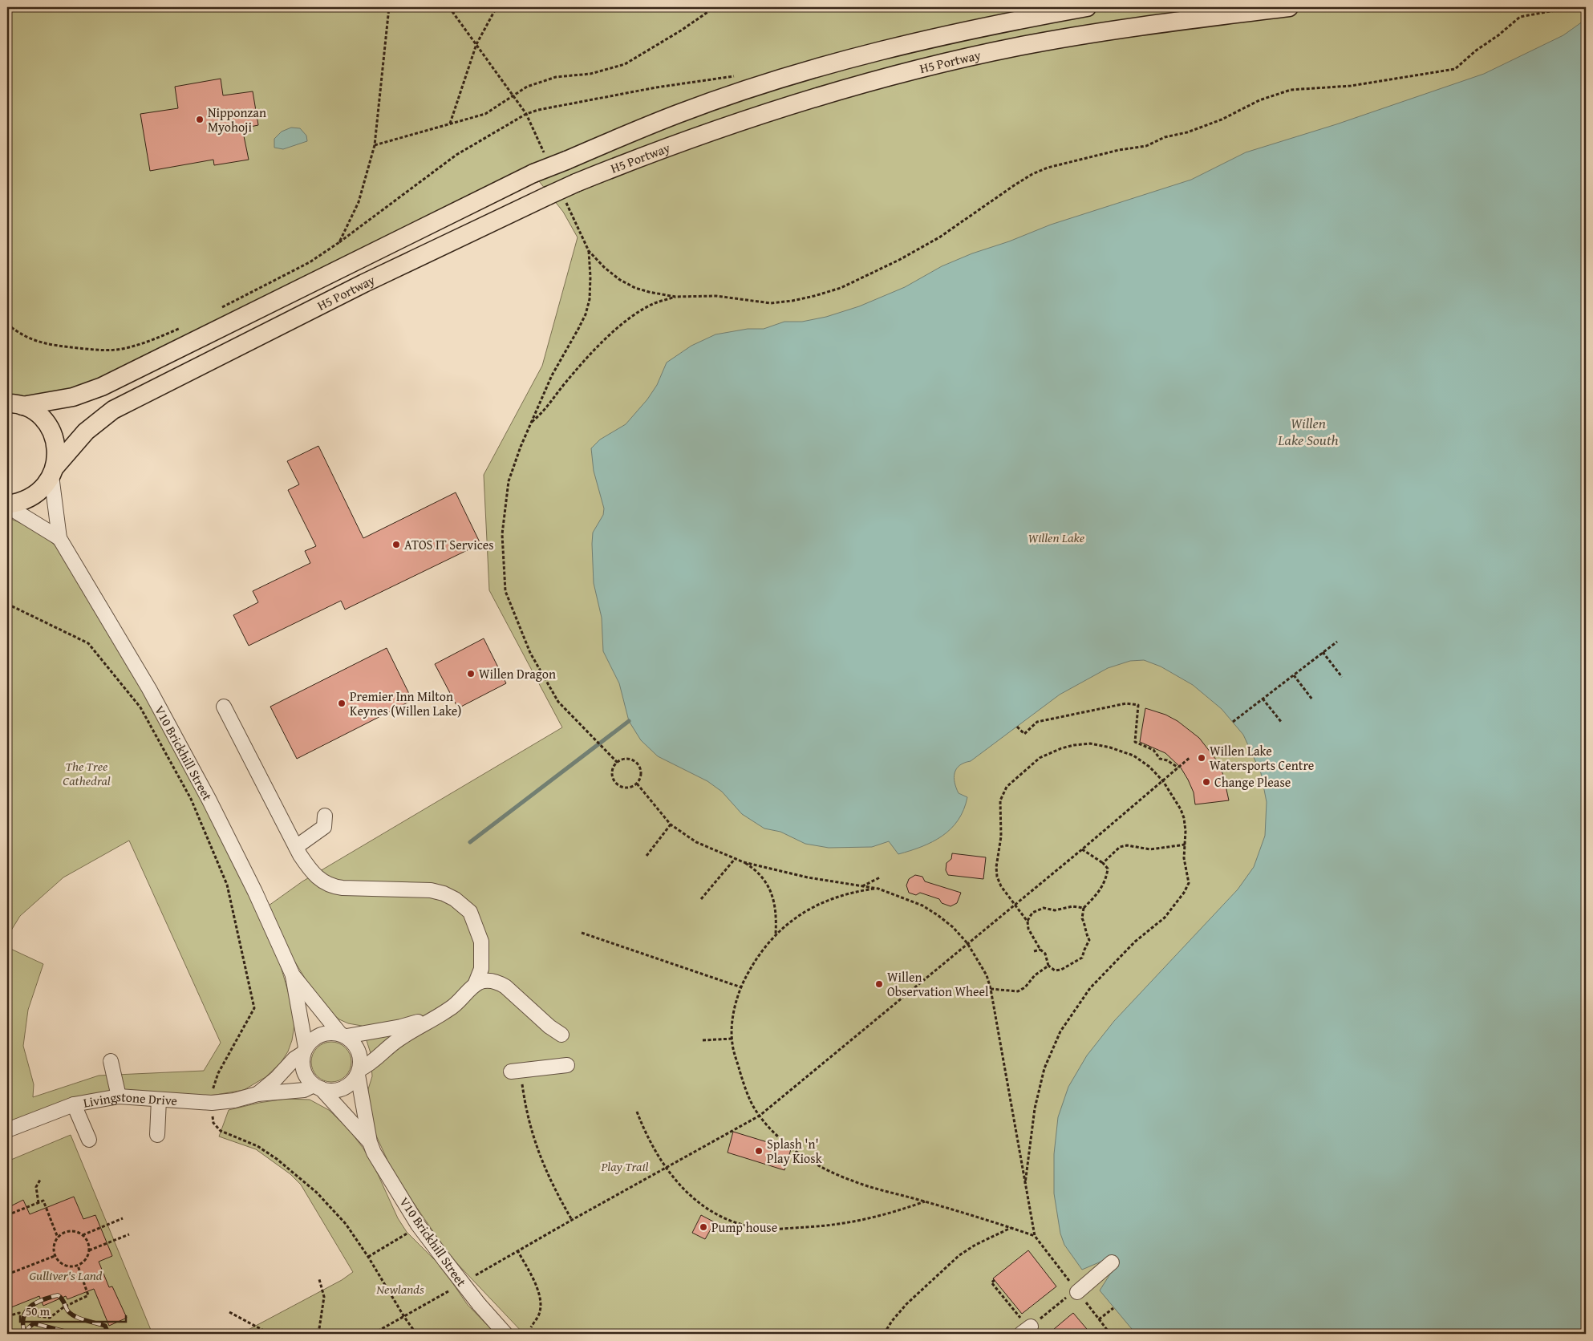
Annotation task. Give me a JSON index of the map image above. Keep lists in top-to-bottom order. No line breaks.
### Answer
{"streets":{"main road":["H5 Portway"],"street":["V10 Brickhill Street","Livingstone Drive"]},"crossings":[["H5 Portway","V10 Brickhill Street"],["V10 Brickhill Street","Livingstone Drive"]],"water":["Willen Lake South"],"parks":["Willen Lake","The Tree Cathedral","Play Trail","Gulliver's Land","Newlands"],"places":["Nipponzan Myohoji","ATOS IT Services","Willen Dragon","Premier Inn Milton Keynes (Willen Lake)","Willen Lake Watersports Centre","Change Please","Willen Observation Wheel","Splash 'n' Play Kiosk","Pump house"],"scale_bar":"50 m"}
